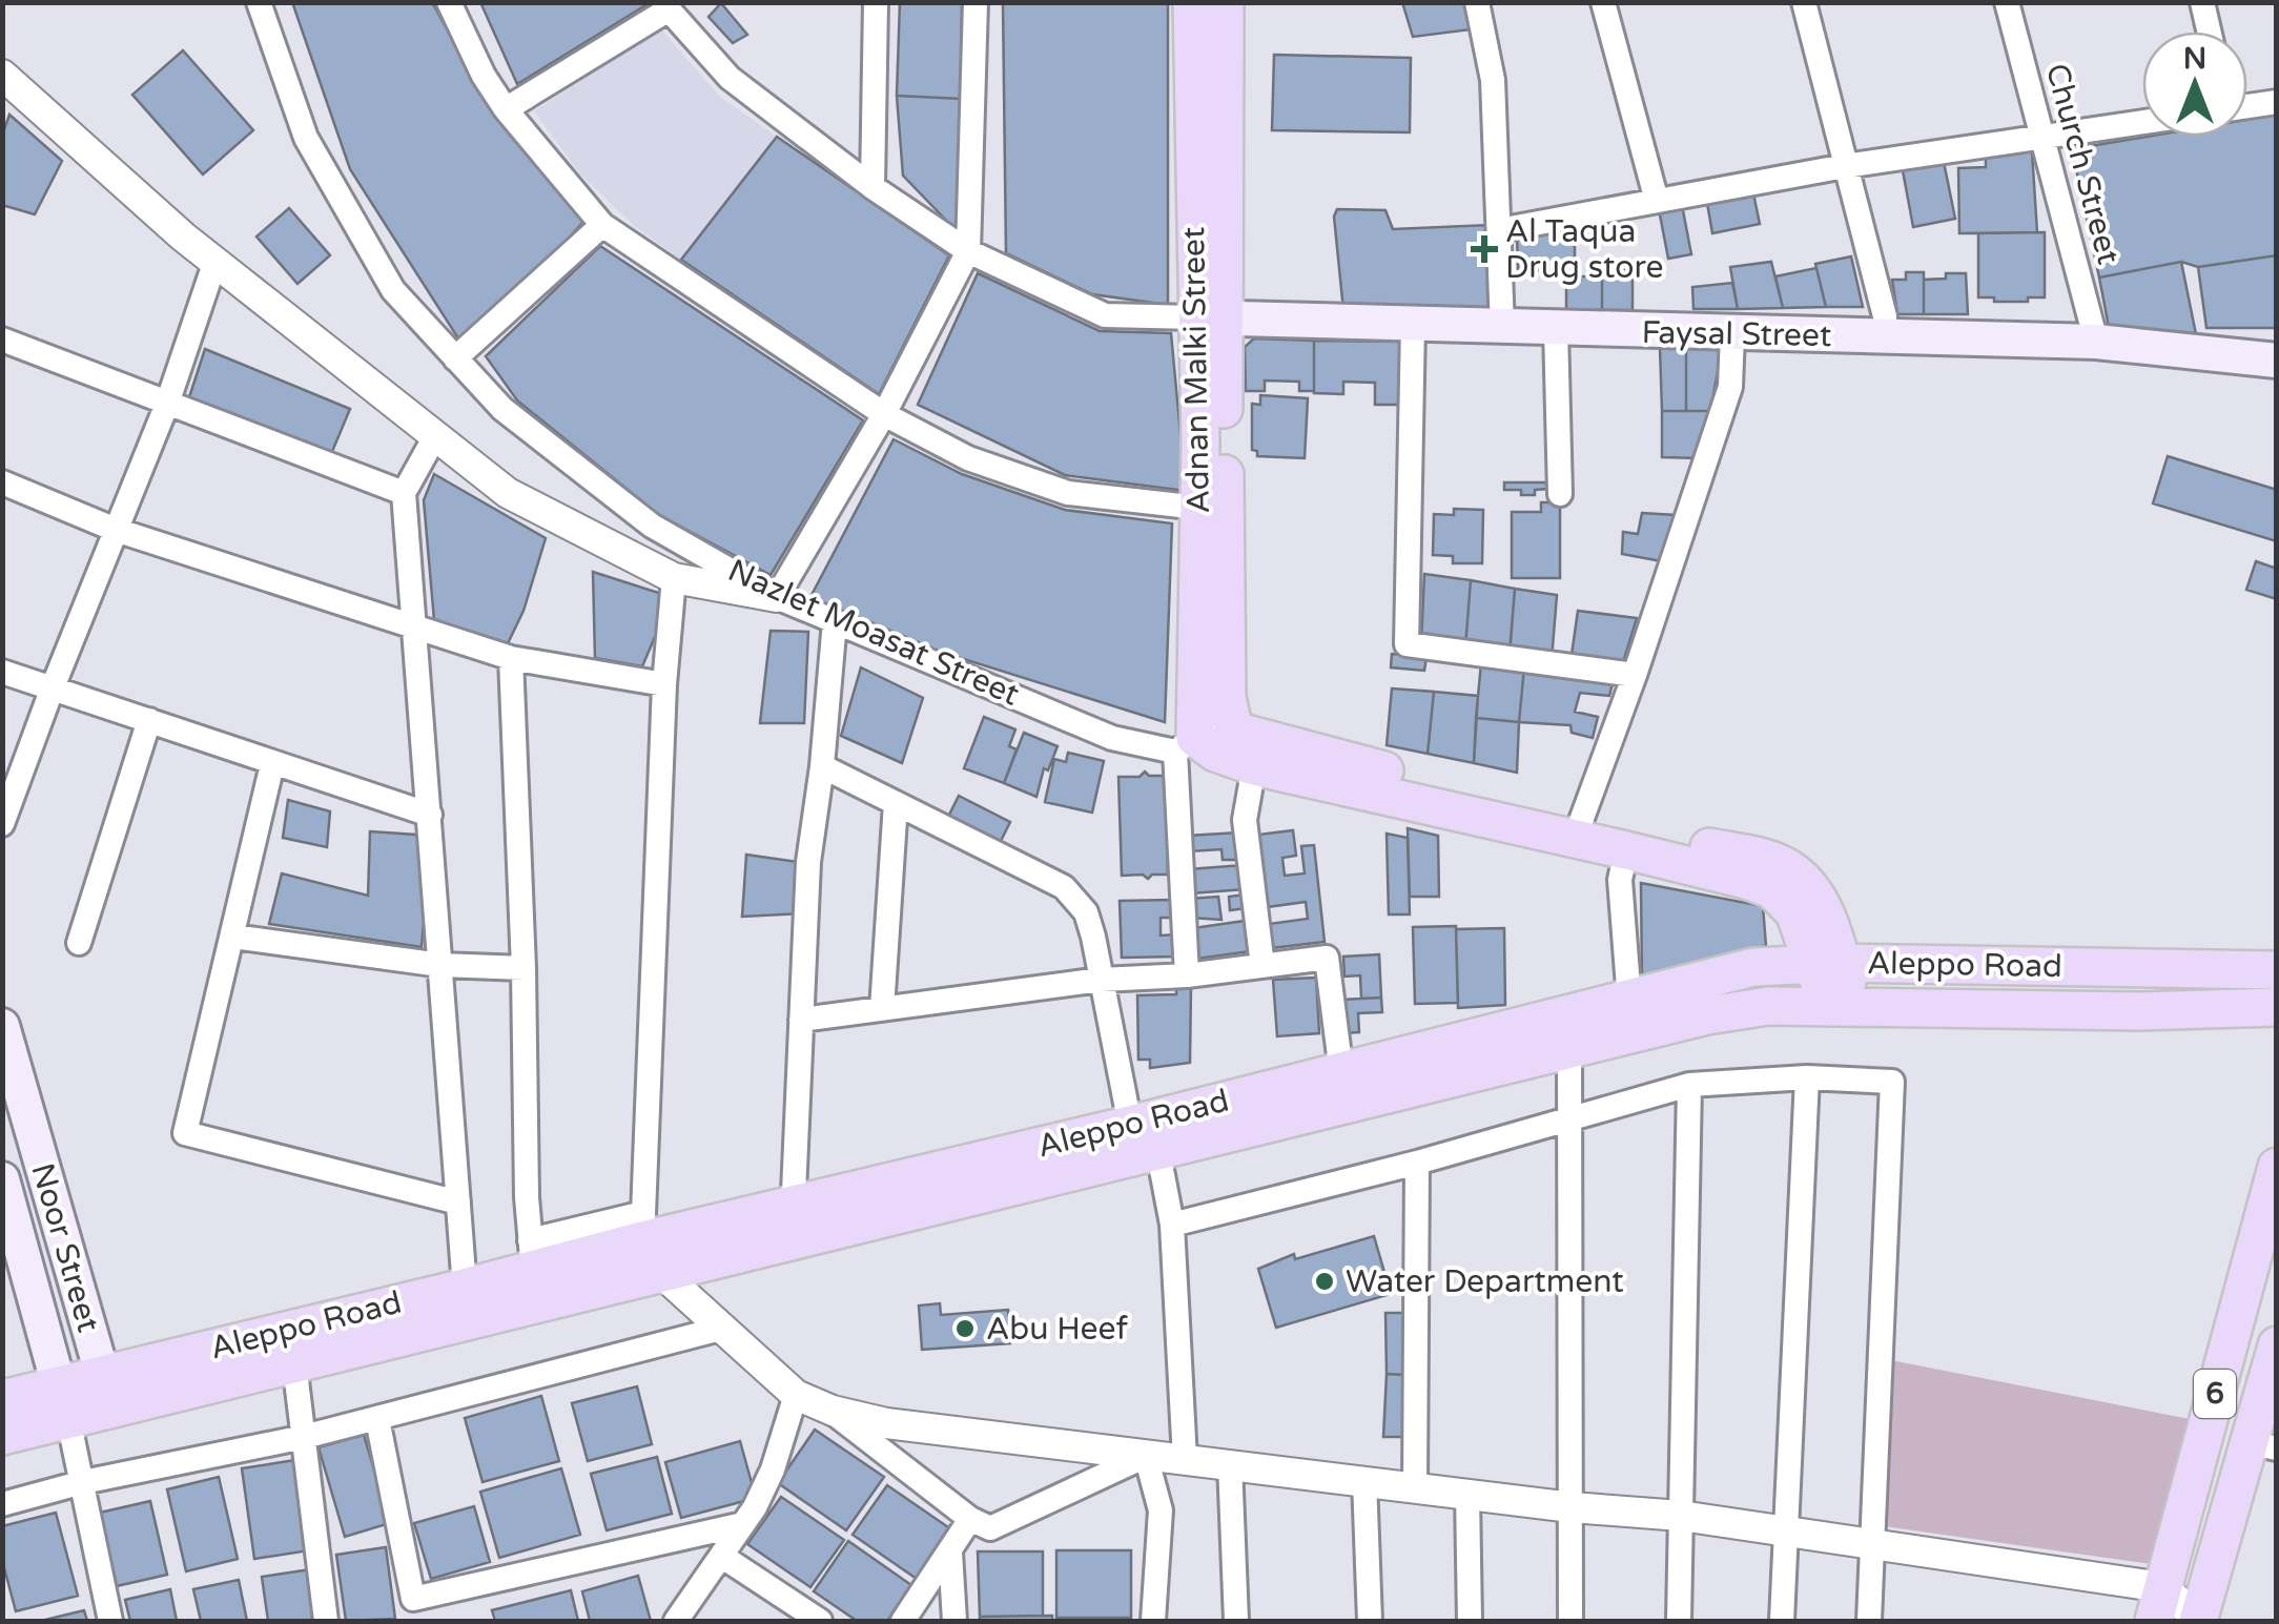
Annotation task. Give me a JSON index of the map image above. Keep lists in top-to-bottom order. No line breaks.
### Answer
{"streets":{"main road":["Faysal Street","Adnan Malki Street","Nazlet Moasat Street","Aleppo Road","Noor Street","6"],"street":["Church Street"]},"crossings":[["Church Street","Faysal Street"],["Faysal Street","Adnan Malki Street"],["Adnan Malki Street","Nazlet Moasat Street"],["Nazlet Moasat Street","Aleppo Road"],["Aleppo Road","Noor Street"]],"places":{"health":["Al Taqua Drug store"],"other":["Water Department","Abu Heef"]},"north":"top"}
